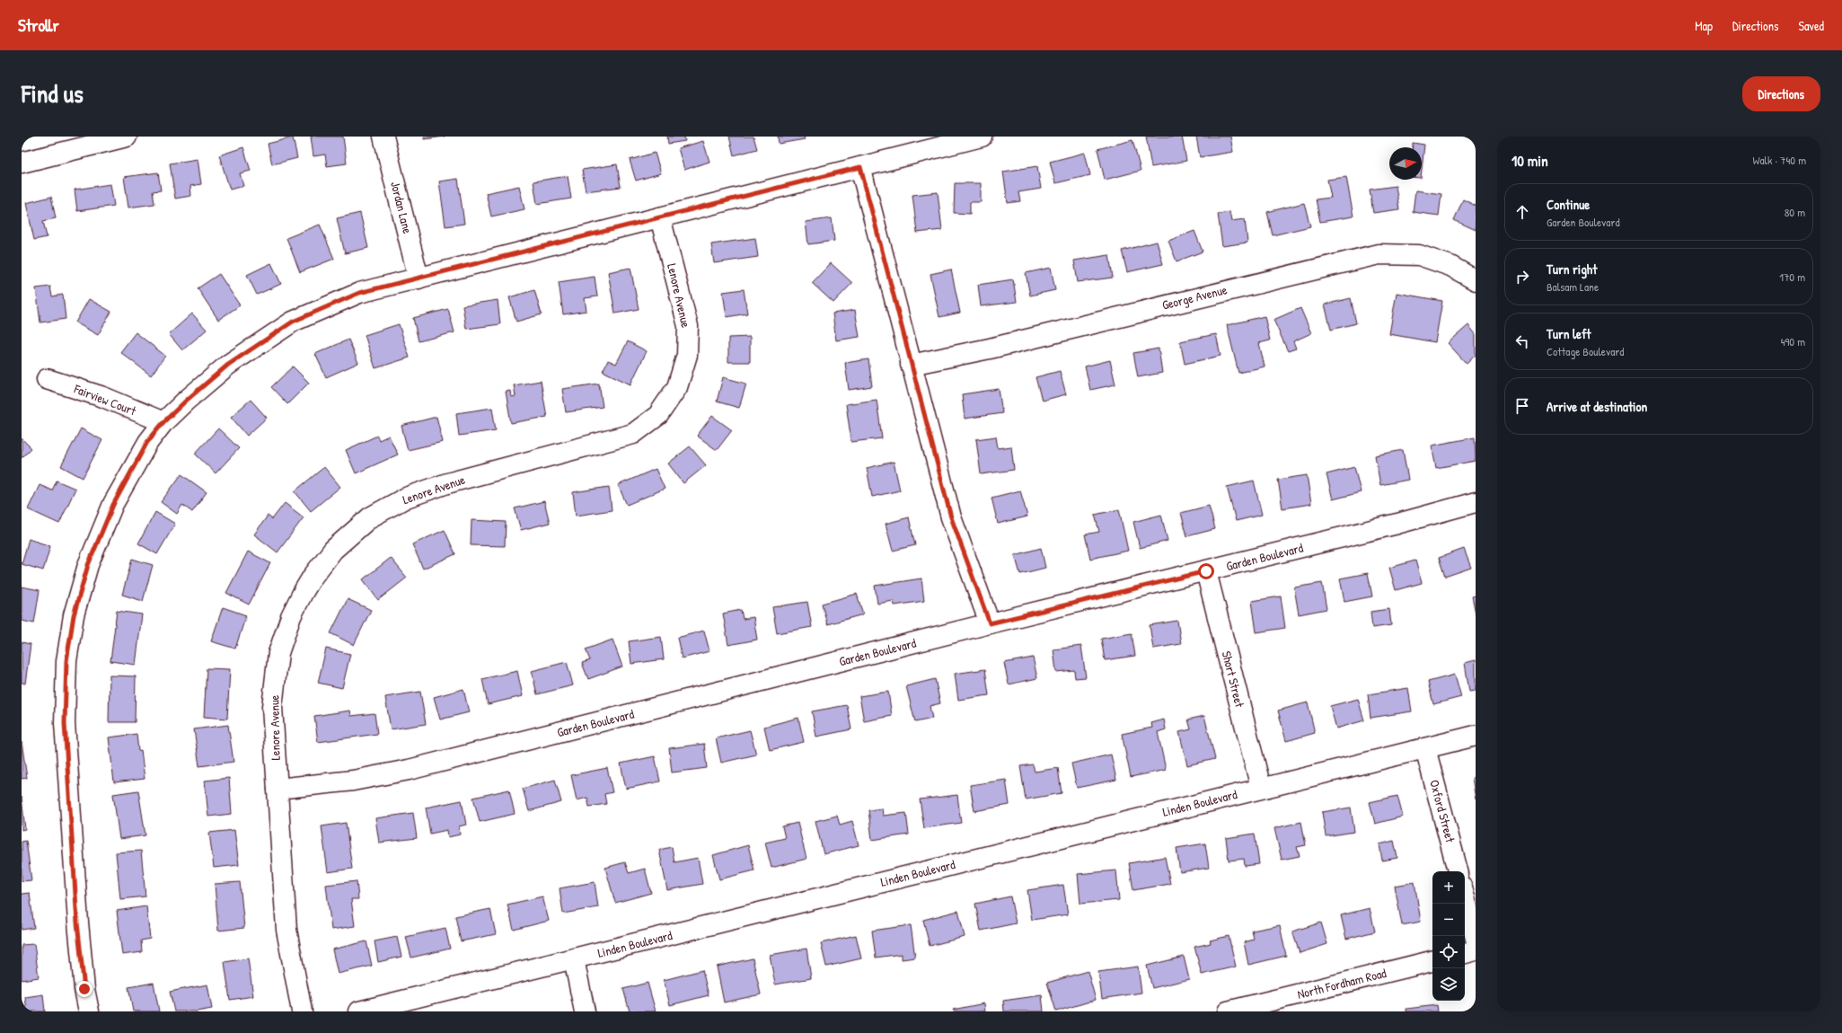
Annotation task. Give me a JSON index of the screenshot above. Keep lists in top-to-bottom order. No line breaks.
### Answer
{"streets":{"street":["Jordan Lane","Lenore Avenue","George Avenue","Fairview Court","Garden Boulevard","Short Street","Linden Boulevard","Oxford Street","North Fordham Road"]},"crossings":[["Lenore Avenue","Garden Boulevard"],["Garden Boulevard","Short Street"],["Short Street","Linden Boulevard"],["Linden Boulevard","Oxford Street"]],"north":"right","page":{"header":"Strollr","nav":["Map","Directions","Saved"],"title":"Find us","buttons":"Directions","heading":["10 min","Walk · 740 m"],"list":[["Continue","Garden Boulevard","80 m"],["Turn right","Balsam Lane","170 m"],["Turn left","Cottage Boulevard","490 m"],"Arrive at destination"],"map_buttons":["+","−"]}}
